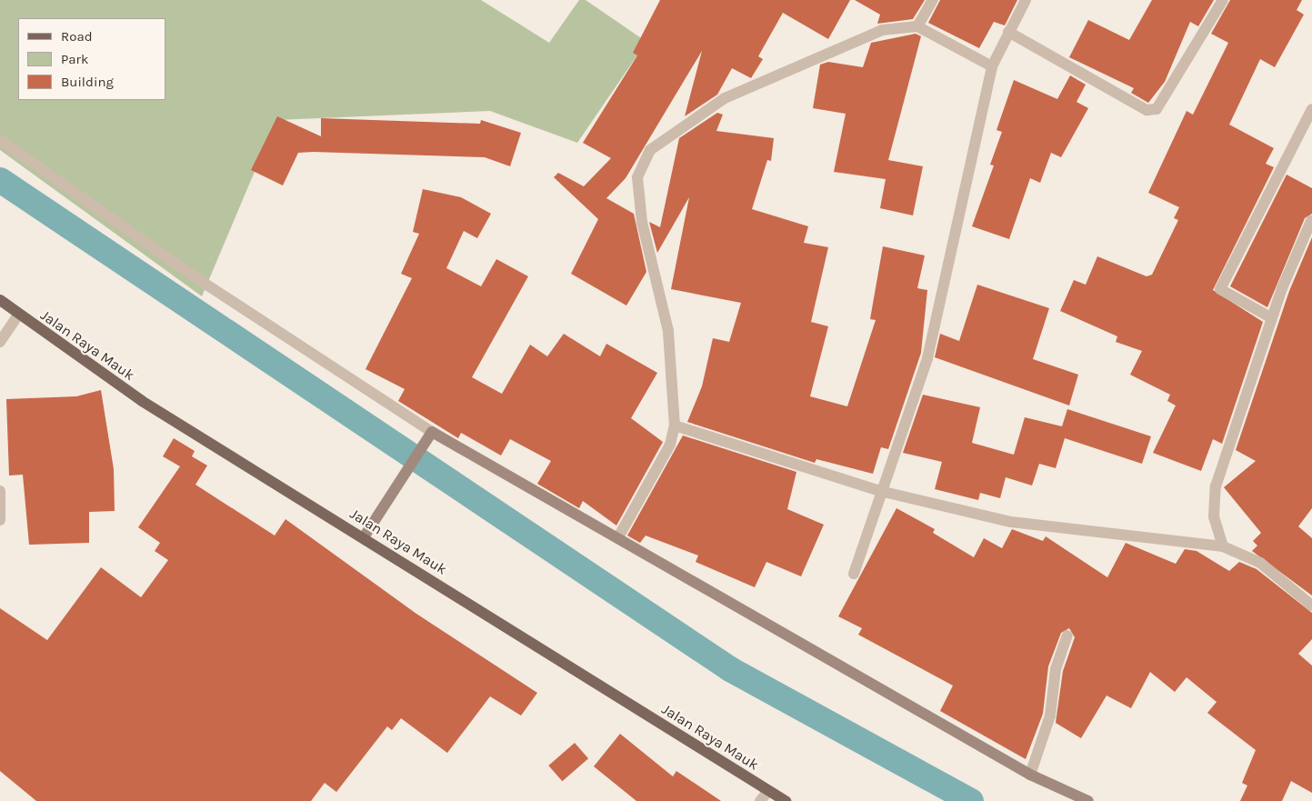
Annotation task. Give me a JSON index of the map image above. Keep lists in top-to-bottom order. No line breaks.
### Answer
{"streets":{"main road":["Jalan Raya Mauk"]},"legend":["Road","Park","Building"]}
